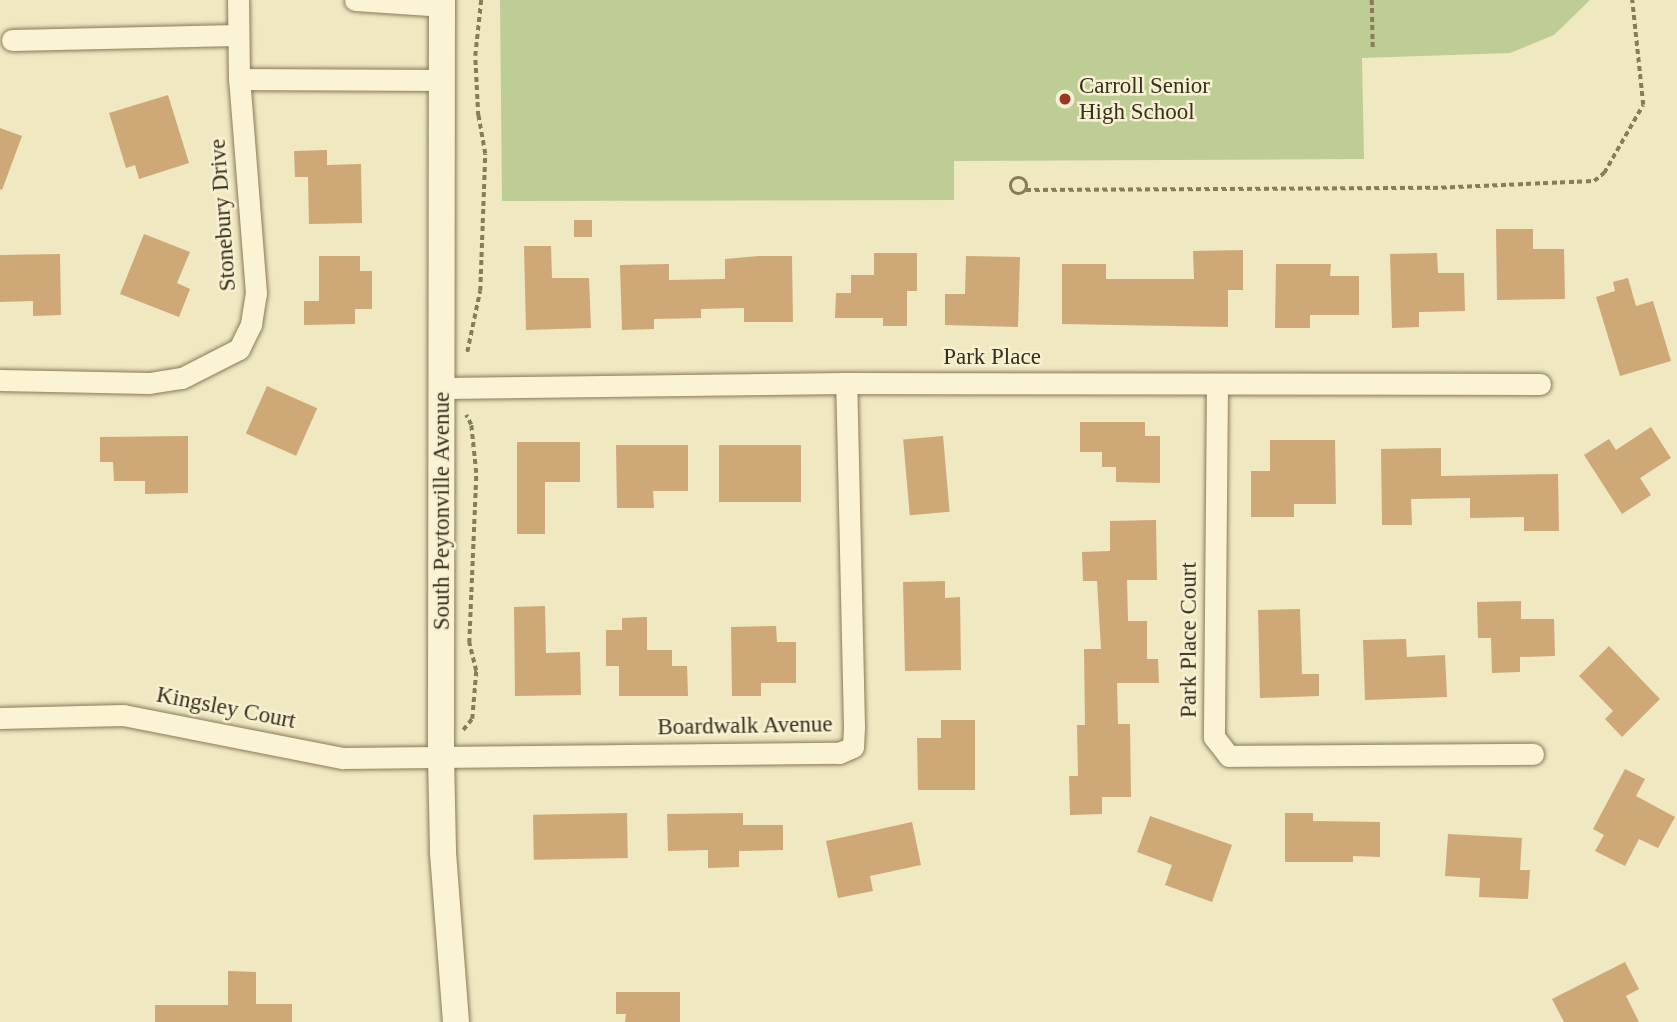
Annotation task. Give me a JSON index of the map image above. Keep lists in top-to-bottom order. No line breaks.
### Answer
{"streets":{"street":["Stonebury Drive","Park Place","South Peytonville Avenue","Park Place Court","Kingsley Court","Boardwalk Avenue"]},"crossings":[["Park Place","South Peytonville Avenue"],["Park Place","Park Place Court"],["Park Place","Boardwalk Avenue"],["South Peytonville Avenue","Kingsley Court"],["South Peytonville Avenue","Boardwalk Avenue"],["Kingsley Court","Boardwalk Avenue"]],"places":["Carroll Senior High School"]}
